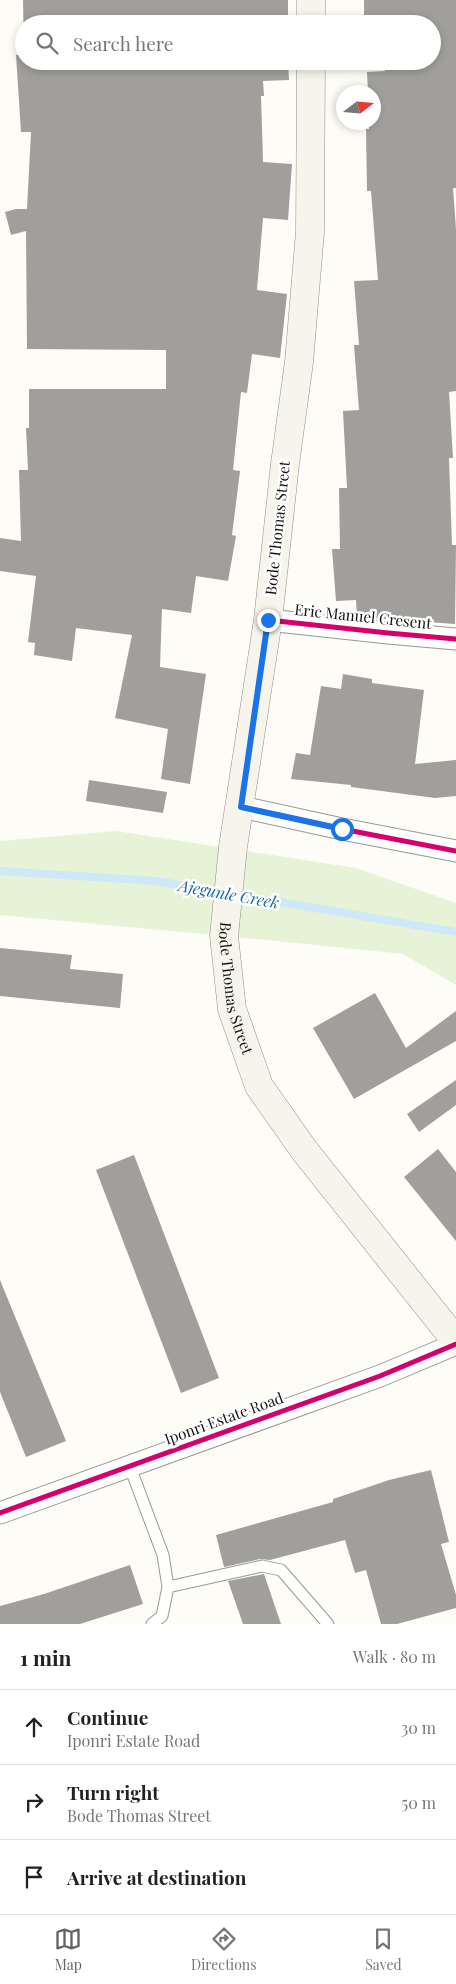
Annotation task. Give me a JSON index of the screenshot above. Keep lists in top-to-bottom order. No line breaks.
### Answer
{"streets":{"main road":["Bode Thomas Street"],"street":["Eric Manuel Cresent","Iponri Estate Road"]},"crossings":[["Bode Thomas Street","Eric Manuel Cresent"],["Bode Thomas Street","Iponri Estate Road"]],"water":["Ajegunle Creek"],"north":"right","page":{"search":"Search here","heading":["1 min","Walk · 80 m"],"list":[["Continue","Iponri Estate Road","30 m"],["Turn right","Bode Thomas Street","50 m"],"Arrive at destination"],"nav":["Map","Directions","Saved"]}}
